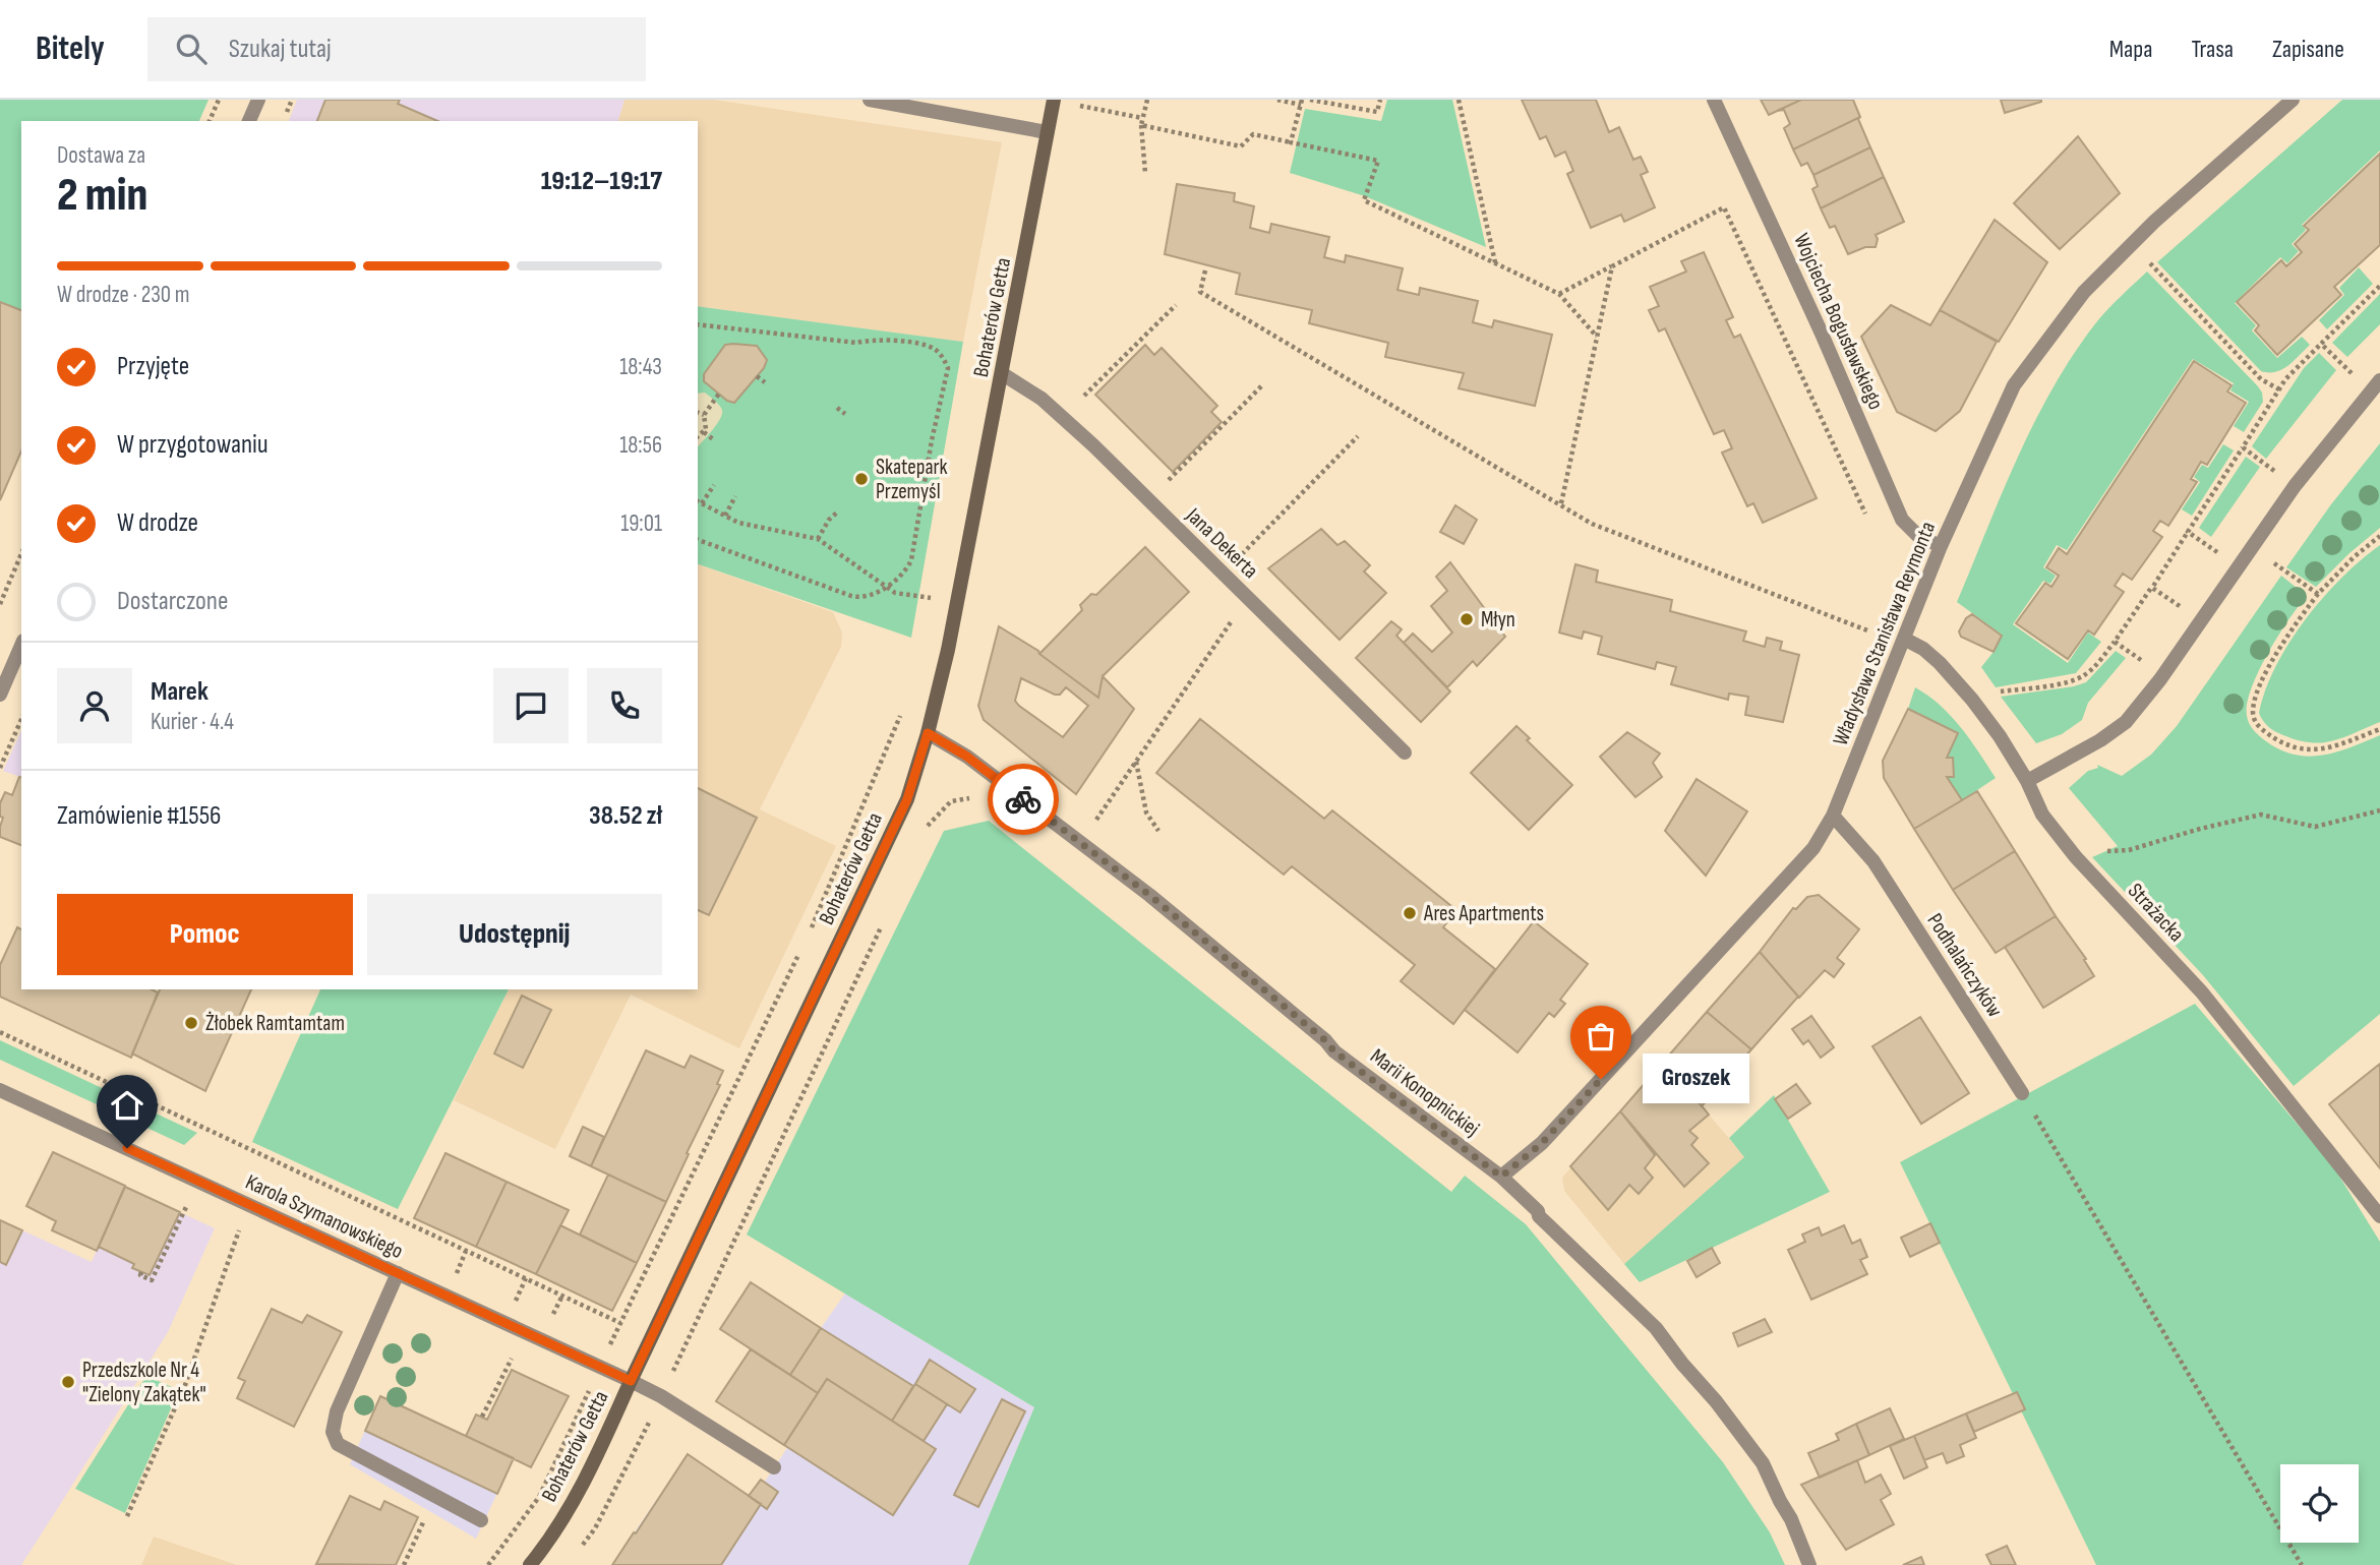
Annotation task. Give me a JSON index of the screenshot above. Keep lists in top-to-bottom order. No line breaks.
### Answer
{"streets":{"main road":["Bohaterów Getta"],"street":["Wojciecha Bogusławskiego","Jana Dekerta","Władysława Stanisława Reymonta","Strażacka","Podhalańczyków","Marii Konopnickiej","Karola Szymanowskiego"]},"crossings":[["Bohaterów Getta","Jana Dekerta"],["Bohaterów Getta","Marii Konopnickiej"],["Bohaterów Getta","Karola Szymanowskiego"],["Wojciecha Bogusławskiego","Władysława Stanisława Reymonta"],["Władysława Stanisława Reymonta","Strażacka"],["Władysława Stanisława Reymonta","Podhalańczyków"],["Władysława Stanisława Reymonta","Marii Konopnickiej"]],"places":["Skatepark Przemyśl","Młyn","Ares Apartments","Żłobek Ramtamtam","Groszek","Przedszkole Nr 4 \"Zielony Zakątek\""],"page":{"header":"Bitely","search":"Szukaj tutaj","nav":["Mapa","Trasa","Zapisane"],"heading":["2 min","Dostawa za","19:12–19:17"],"panel":["Marek","Kurier · 4.4","Zamówienie #1556","38.52 zł"],"bar":"W drodze · 230 m","list":[["Przyjęte","18:43"],["W przygotowaniu","18:56"],["W drodze","19:01"],"Dostarczone"],"buttons":["Pomoc","Udostępnij"],"bubble":"Groszek"}}
